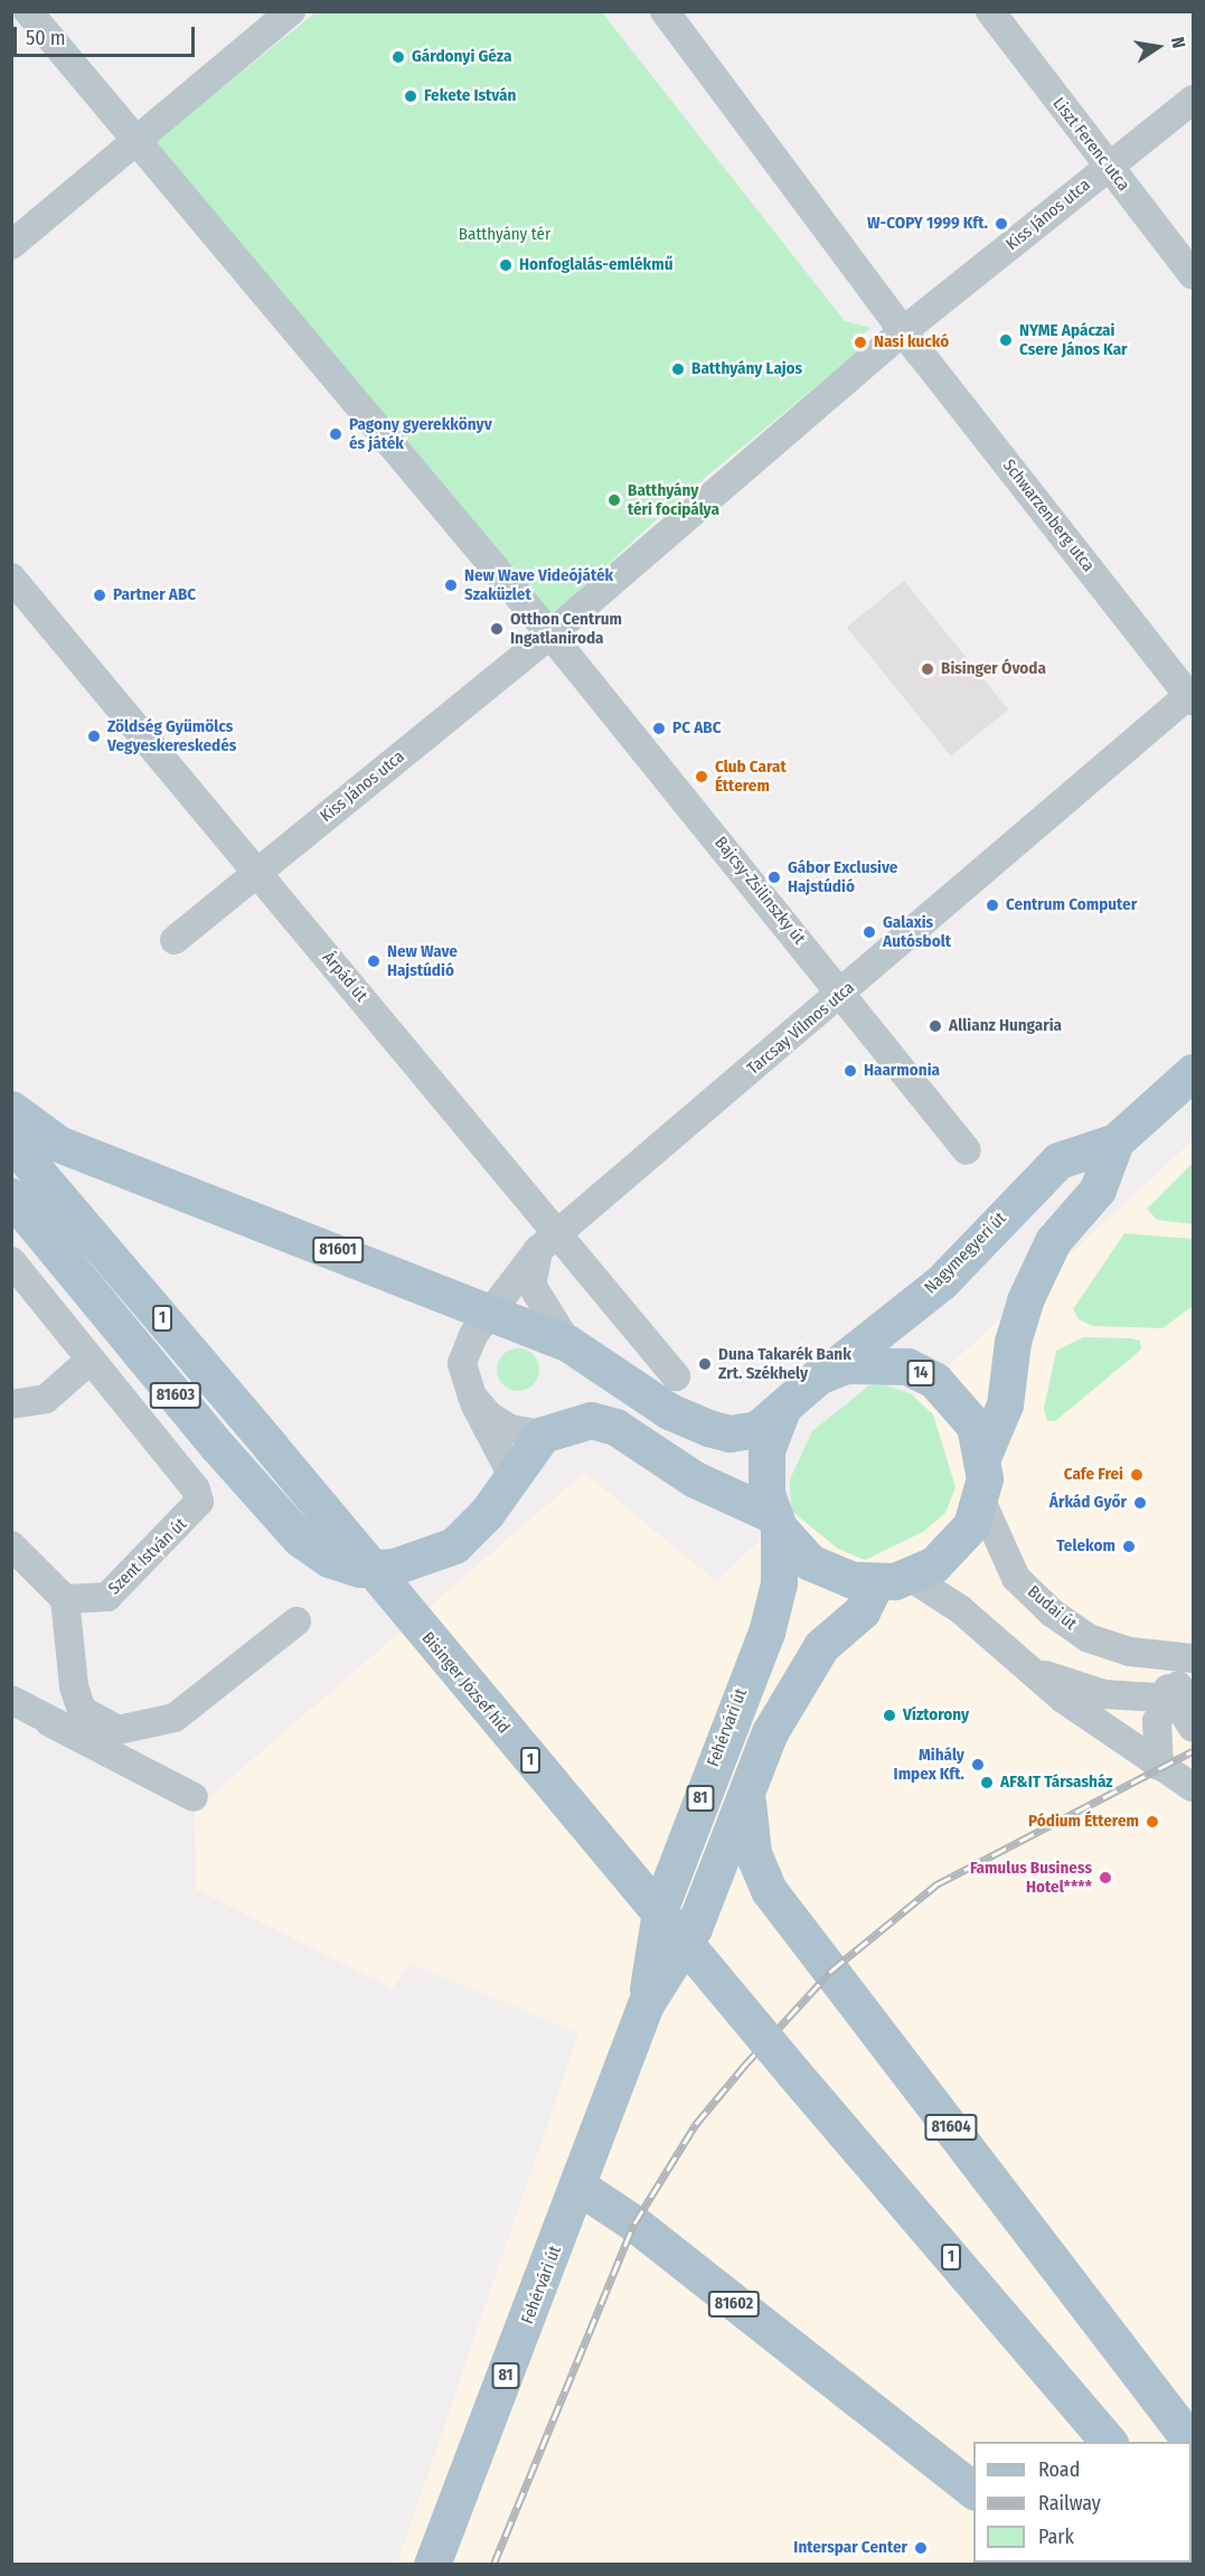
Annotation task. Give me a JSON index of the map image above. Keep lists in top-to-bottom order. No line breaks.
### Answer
{"streets":{"main road":["81601","Nagymegyeri út","1","14","81603","Bisinger József híd","Fehérvári út","81","81604","81602"],"street":["Liszt Ferenc utca","Kiss János utca","Schwarzenberg utca","Bajcsy-Zsilinszky út","Árpád út","Tarcsay Vilmos utca","Szent István út","Budai út"]},"crossings":[["Liszt Ferenc utca","Kiss János utca"],["Kiss János utca","Schwarzenberg utca"],["Kiss János utca","Bajcsy-Zsilinszky út"],["Kiss János utca","Árpád út"],["Schwarzenberg utca","Tarcsay Vilmos utca"],["Bajcsy-Zsilinszky út","Tarcsay Vilmos utca"],["Árpád út","Tarcsay Vilmos utca"],["Tarcsay Vilmos utca","81601"],["Tarcsay Vilmos utca","81603"],["81601","Nagymegyeri út"],["81601","14"],["81601","Budai út"],["81601","Fehérvári út"],["Nagymegyeri út","14"],["Nagymegyeri út","Budai út"],["Nagymegyeri út","Fehérvári út"],["14","Budai út"],["14","Fehérvári út"],["Budai út","Fehérvári út"],["Fehérvári út","81604"],["Fehérvári út","81602"]],"parks":["Batthyány tér"],"places":["Gárdonyi Géza","Fekete István","W-COPY 1999 Kft.","Honfoglalás-emlékmű","NYME Apáczai Csere János Kar","Nasi kuckó","Batthyány Lajos","Pagony gyerekkönyv és játék","Batthyány téri focipálya","New Wave Videójáték Szaküzlet","Partner ABC","Otthon Centrum Ingatlaniroda","Bisinger Óvoda","PC ABC","Zöldség Gyümölcs Vegyeskereskedés","Club Carat Étterem","Gábor Exclusive Hajstúdió","Centrum Computer","Galaxis Autósbolt","New Wave Hajstúdió","Allianz Hungaria","Haarmonia","Duna Takarék Bank Zrt. Székhely","Cafe Frei","Árkád Győr","Telekom","Víztorony","Mihály Impex Kft.","AF&IT Társasház","Pódium Étterem","Famulus Business Hotel****","Interspar Center"],"legend":["Road","Railway","Park"],"scale_bar":"50 m","north":"right"}
